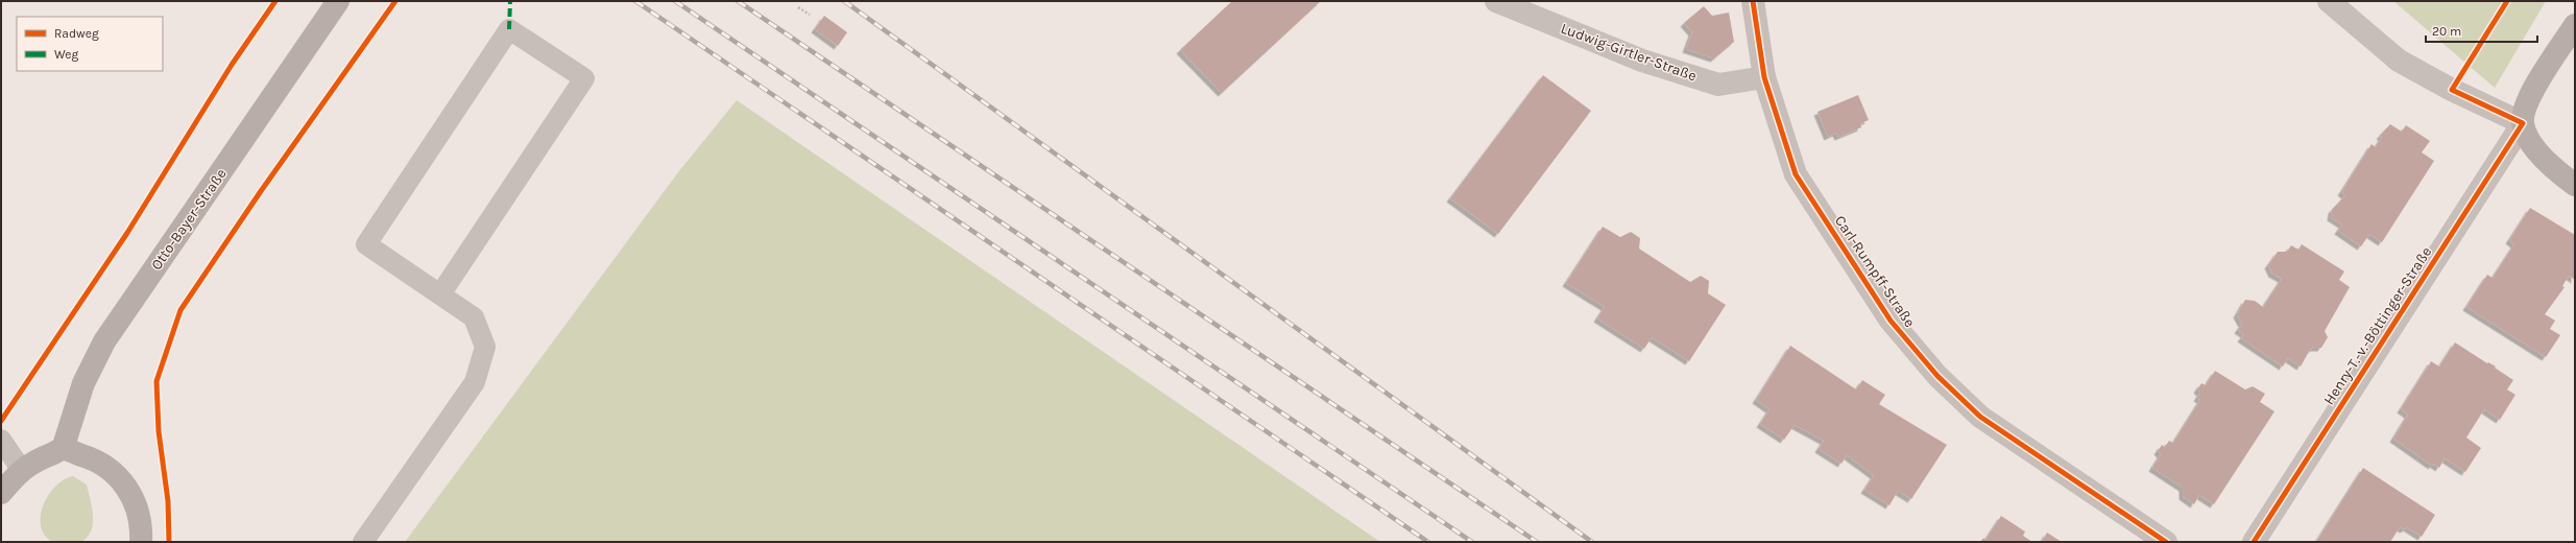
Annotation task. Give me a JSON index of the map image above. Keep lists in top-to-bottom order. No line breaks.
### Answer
{"streets":{"street":["Ludwig-Girtler-Straße","Otto-Bayer-Straße","Carl-Rumpff-Straße","Henry-T.-v.-Böttinger-Straße"]},"crossings":[["Ludwig-Girtler-Straße","Carl-Rumpff-Straße"]],"legend":["Radweg","Weg"],"scale_bar":"20 m"}
